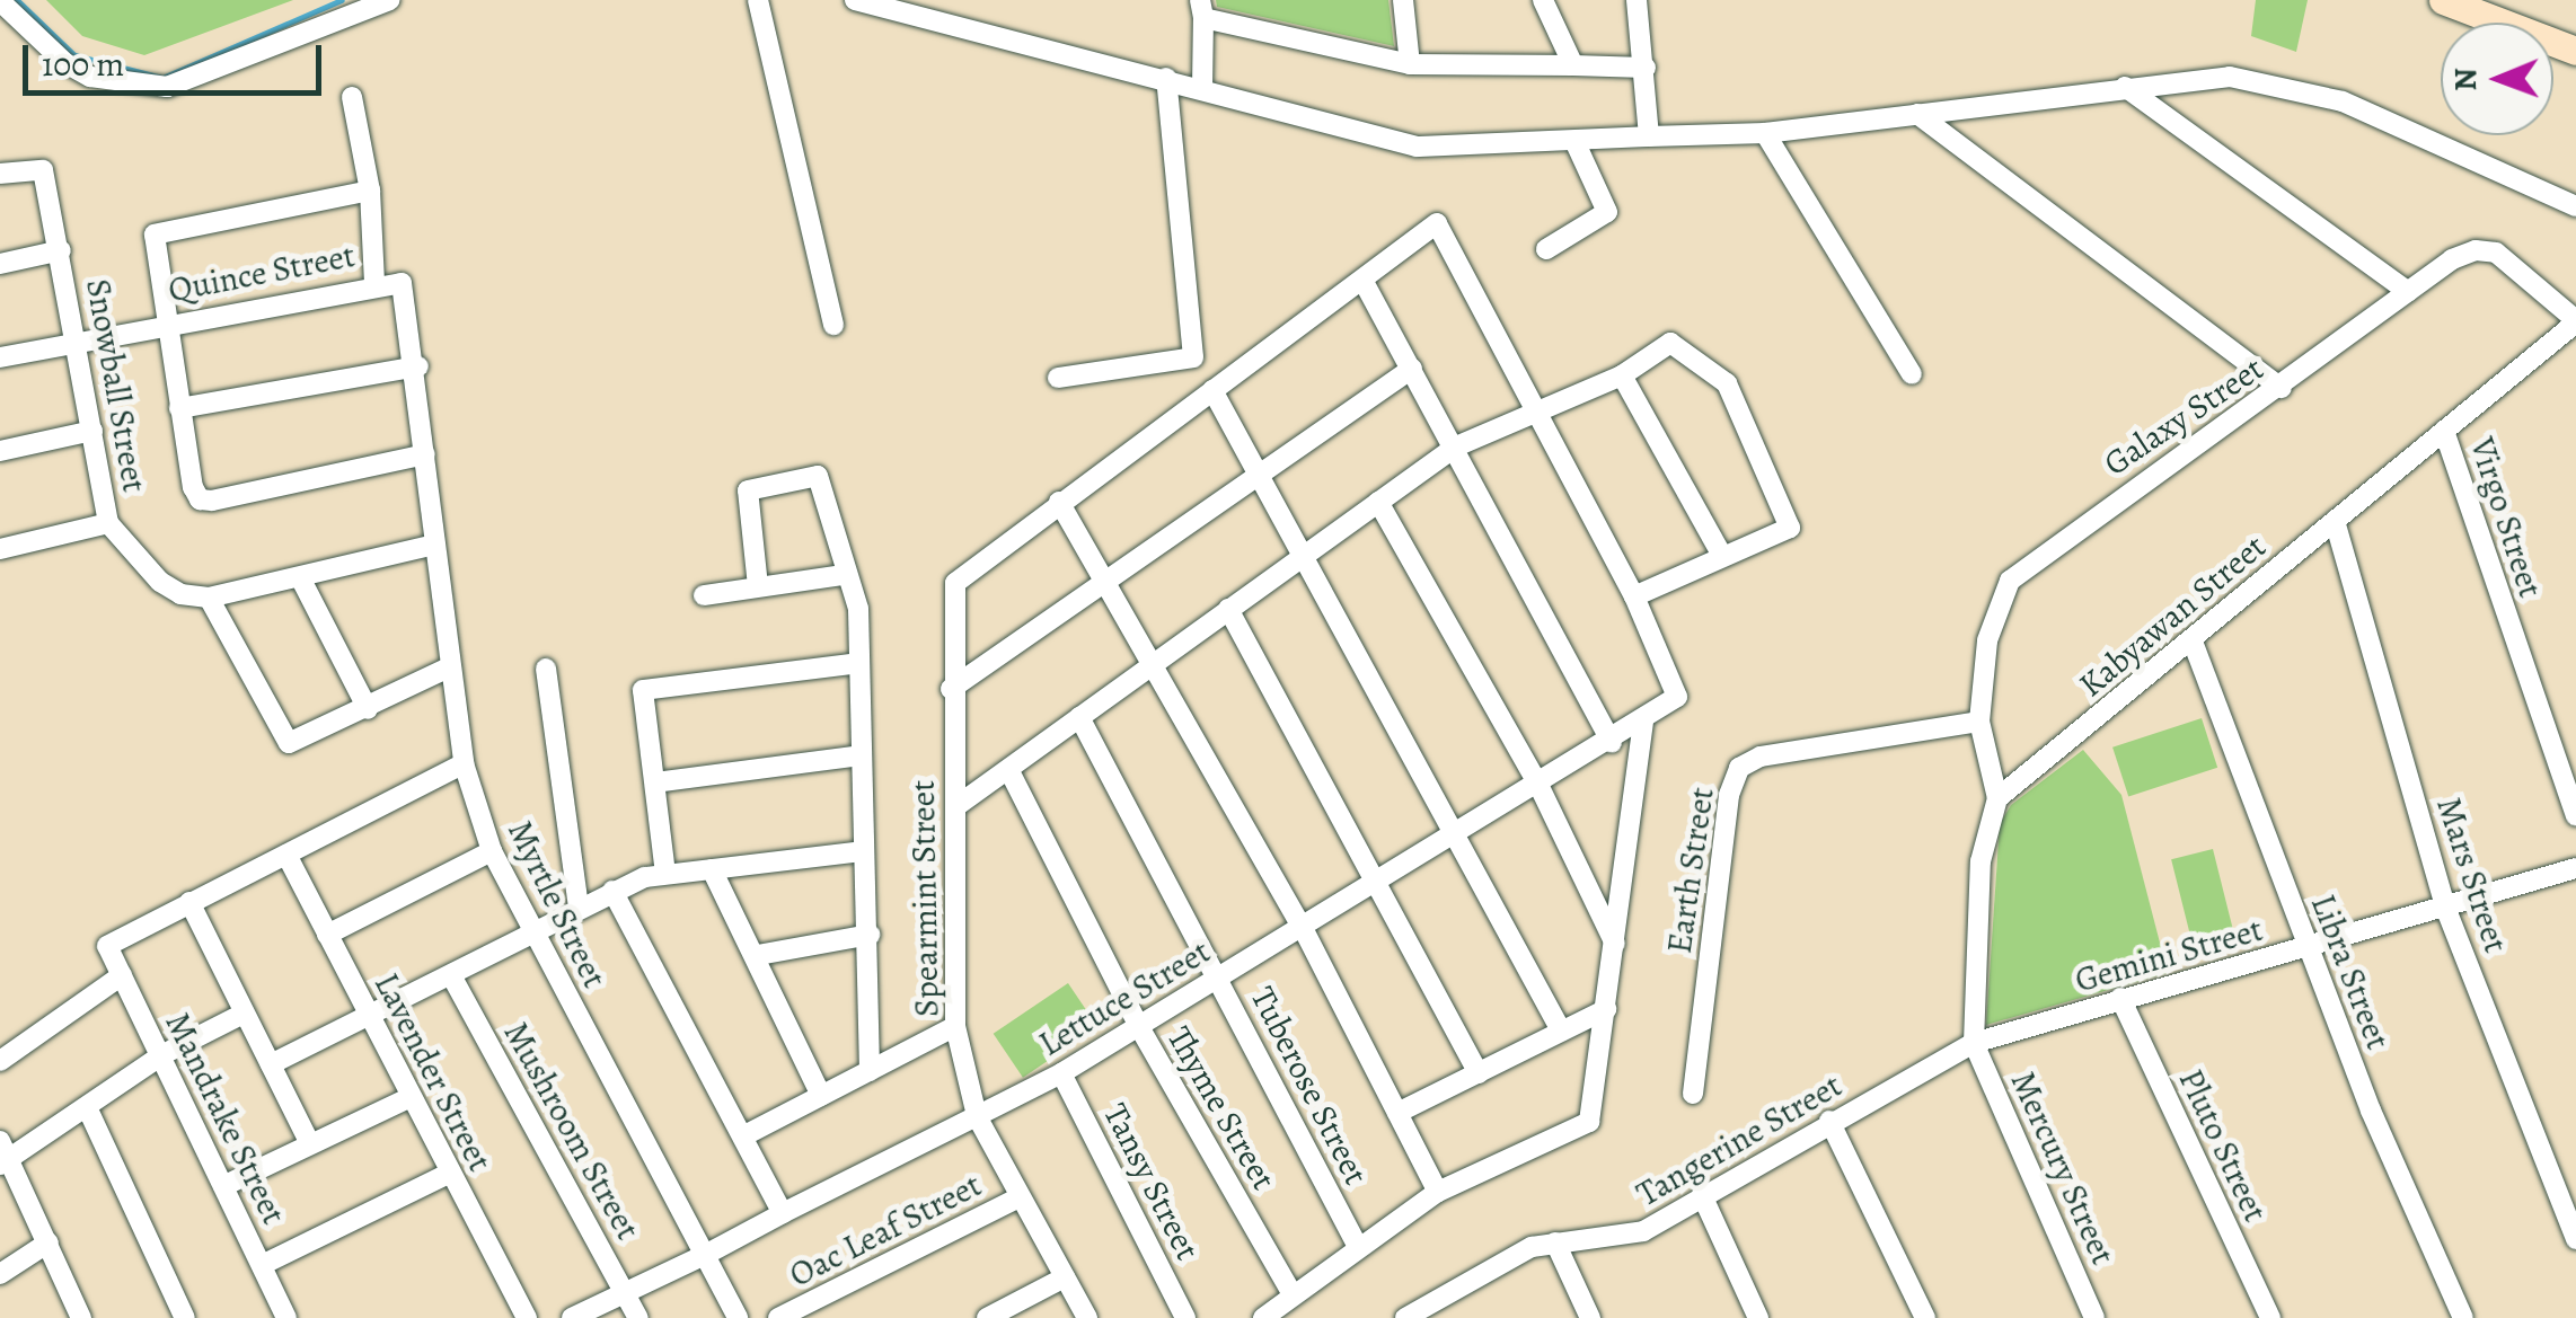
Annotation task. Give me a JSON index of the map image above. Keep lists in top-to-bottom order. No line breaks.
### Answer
{"streets":{"street":["Quince Street","Snowball Street","Galaxy Street","Virgo Street","Kabyawan Street","Earth Street","Mars Street","Spearmint Street","Myrtle Street","Gemini Street","Libra Street","Lettuce Street","Lavender Street","Tuberose Street","Thyme Street","Mandrake Street","Mushroom Street","Tangerine Street","Pluto Street","Mercury Street","Tansy Street","Oac Leaf Street"]},"crossings":[["Quince Street","Snowball Street"],["Quince Street","Myrtle Street"],["Galaxy Street","Kabyawan Street"],["Galaxy Street","Earth Street"],["Virgo Street","Kabyawan Street"],["Kabyawan Street","Mars Street"],["Kabyawan Street","Libra Street"],["Mars Street","Gemini Street"],["Spearmint Street","Lettuce Street"],["Spearmint Street","Oac Leaf Street"],["Myrtle Street","Lettuce Street"],["Gemini Street","Libra Street"],["Gemini Street","Tangerine Street"],["Gemini Street","Pluto Street"],["Gemini Street","Mercury Street"],["Lettuce Street","Tuberose Street"],["Lettuce Street","Thyme Street"],["Lettuce Street","Mushroom Street"],["Lettuce Street","Tansy Street"],["Tangerine Street","Mercury Street"]],"scale_bar":"100 m","north":"left"}
